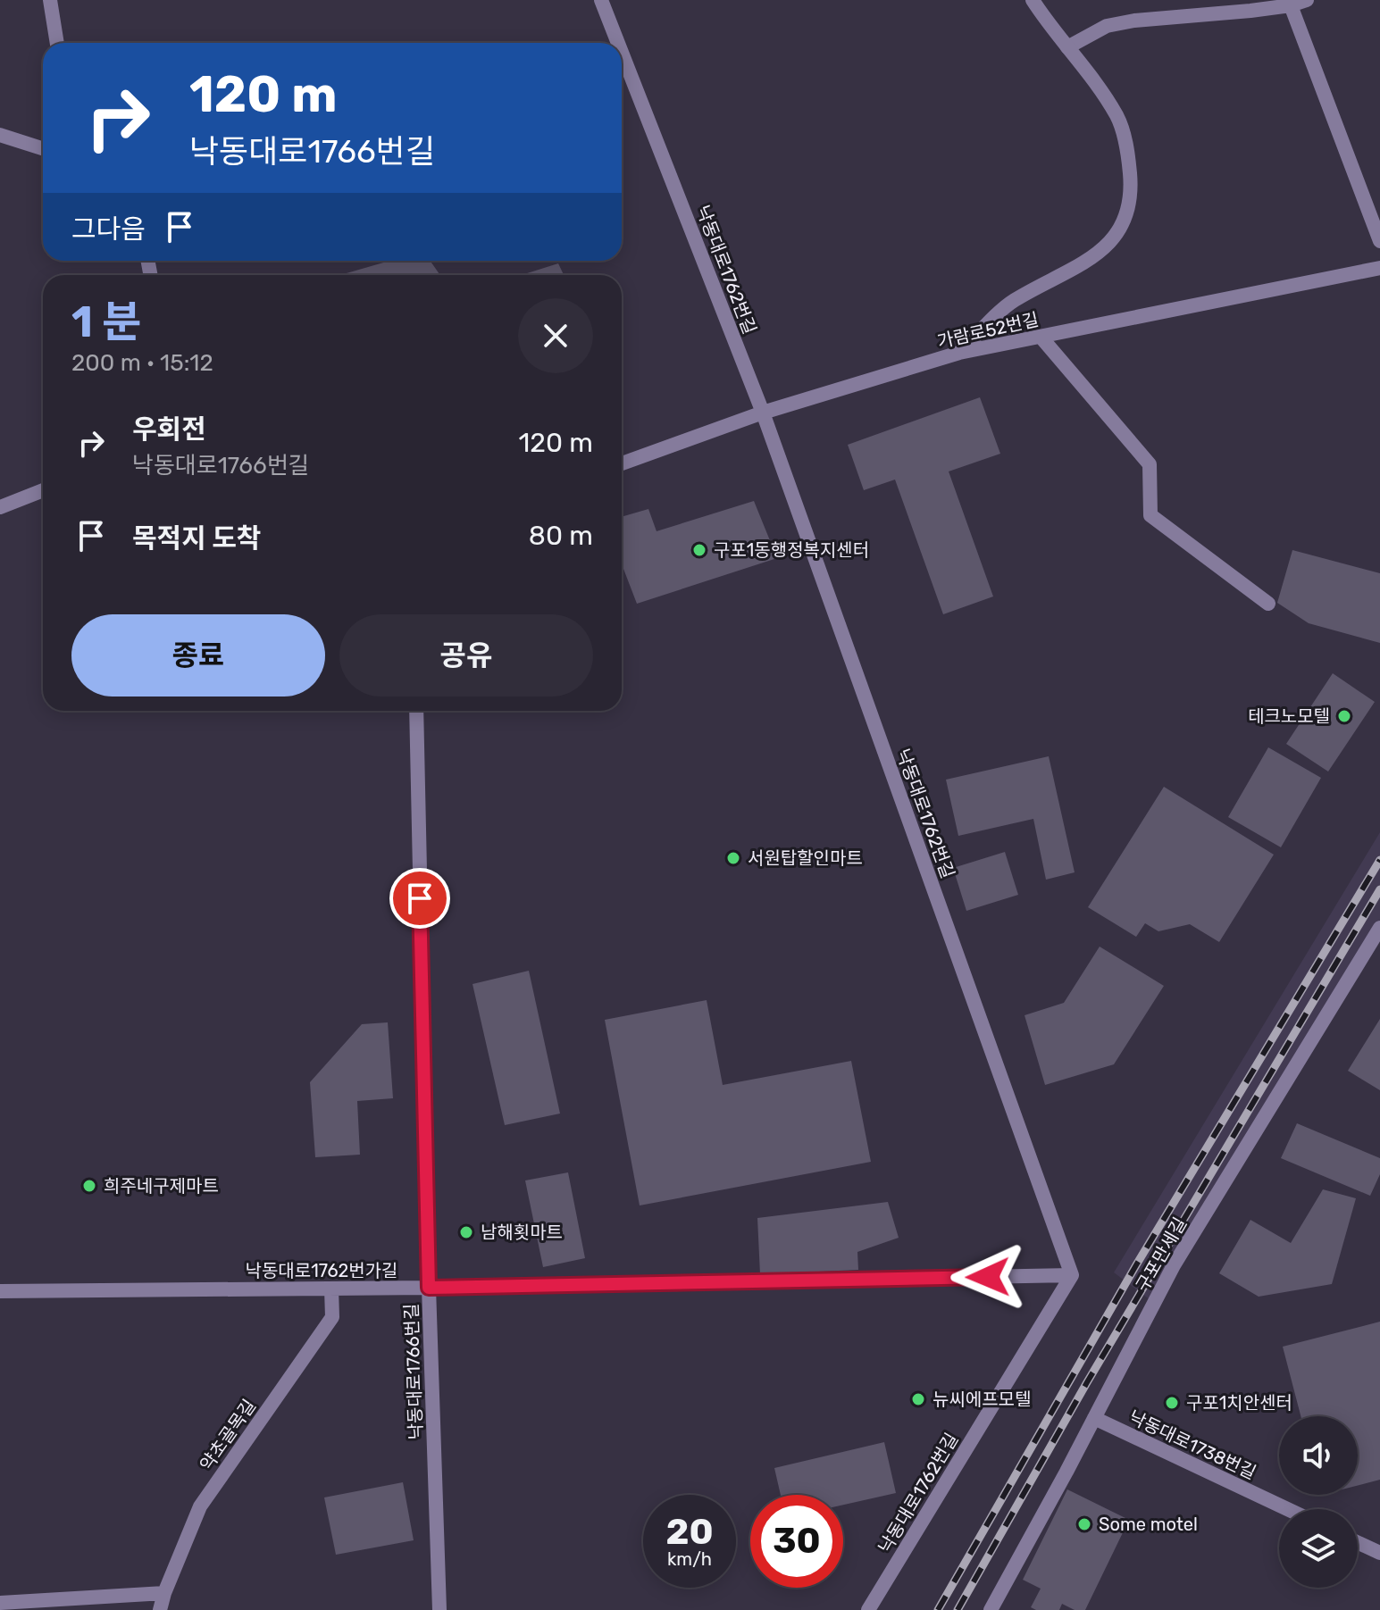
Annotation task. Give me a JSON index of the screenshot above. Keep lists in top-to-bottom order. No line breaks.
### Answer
{"streets":{"street":["낙동대로1762번길","가람로52번길","구포만세길","낙동대로1762번가길","낙동대로1766번길","약초골목길","낙동대로1738번길"]},"crossings":[["낙동대로1762번길","가람로52번길"],["낙동대로1762번길","낙동대로1762번가길"],["구포만세길","낙동대로1738번길"],["낙동대로1762번가길","낙동대로1766번길"],["낙동대로1762번가길","약초골목길"]],"places":["구포1동행정복지센터","테크노모텔","서원탑할인마트","희주네구제마트","남해횟마트","뉴씨에프모텔","구포1치안센터","Some motel"],"page":{"turn":["120 m","낙동대로1766번길"],"then":"그다음","heading":["1 분","200 m · 15:12"],"list":[{"name":"우회전","note":"낙동대로1766번길","value":"120 m"},{"name":"목적지 도착","value":"80 m"}],"buttons":["종료","공유"],"speed":"20 km/h","limit":"30"}}
